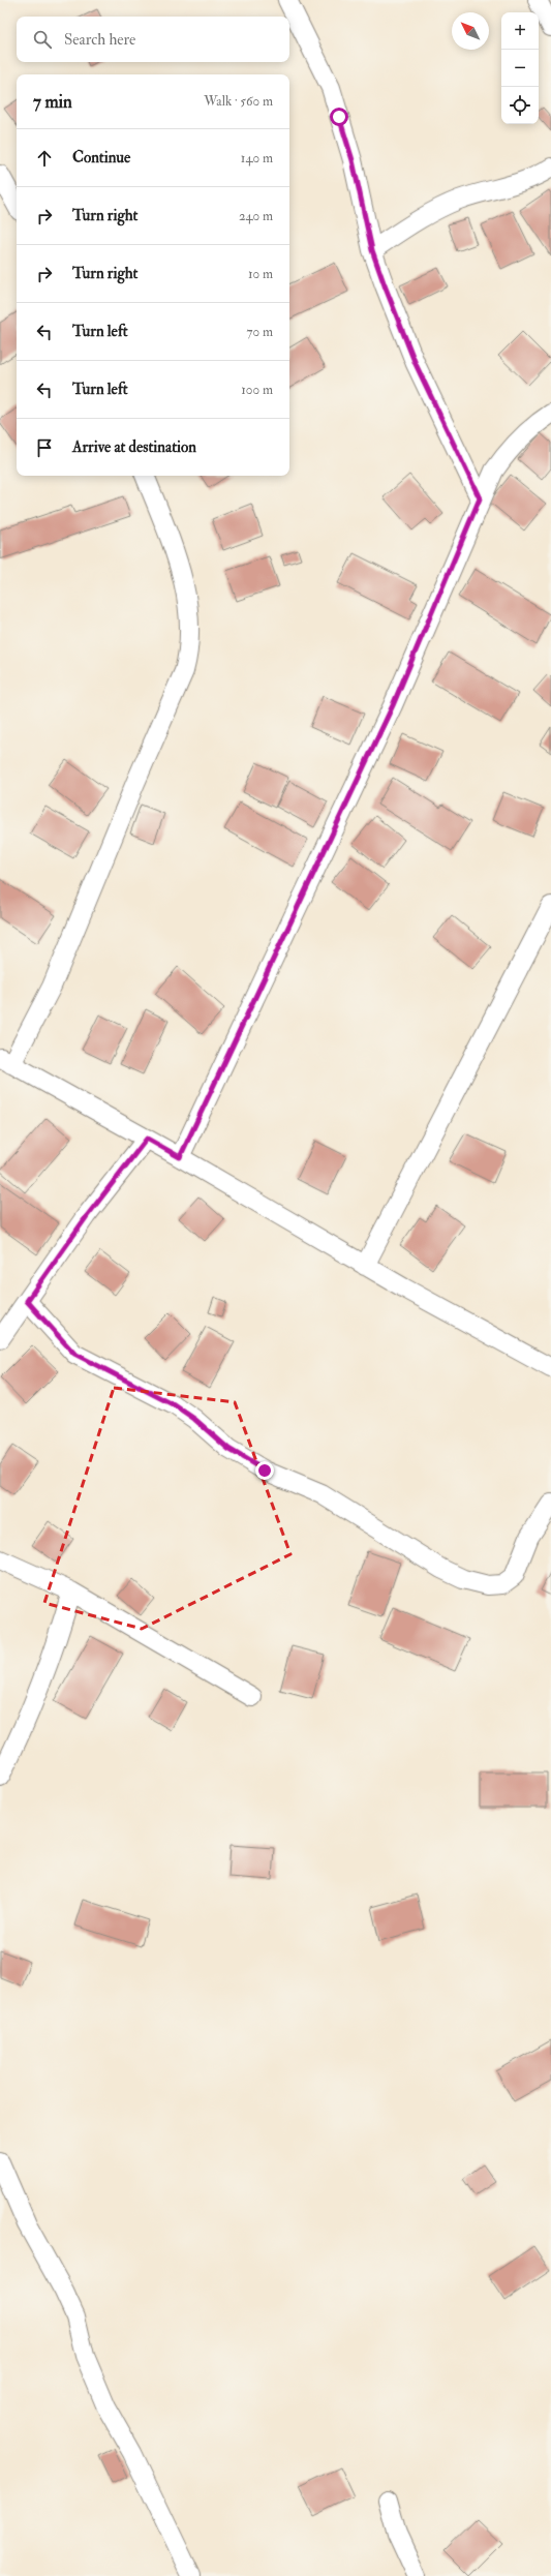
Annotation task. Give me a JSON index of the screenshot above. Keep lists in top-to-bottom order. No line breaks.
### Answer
{"north":"top left","page":{"map_buttons":["+","−"],"search":"Search here","heading":["7 min","Walk · 560 m"],"list":[["Continue","140 m"],["Turn right","240 m"],["Turn right","10 m"],["Turn left","70 m"],["Turn left","100 m"],"Arrive at destination"]}}
